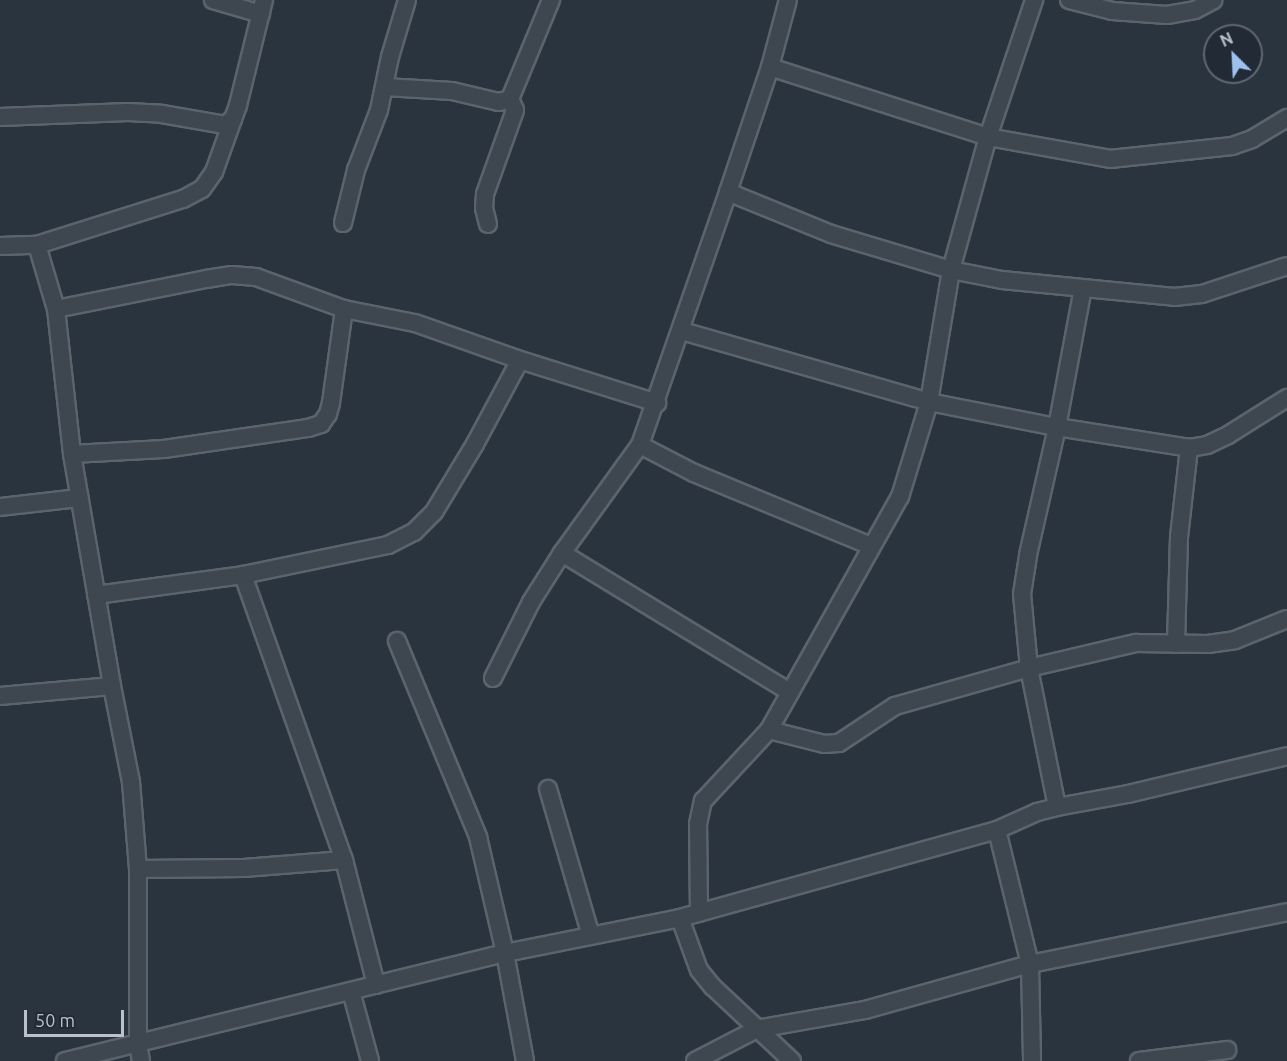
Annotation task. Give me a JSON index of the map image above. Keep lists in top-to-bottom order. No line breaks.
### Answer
{"scale_bar":"50 m","north":"top left"}
